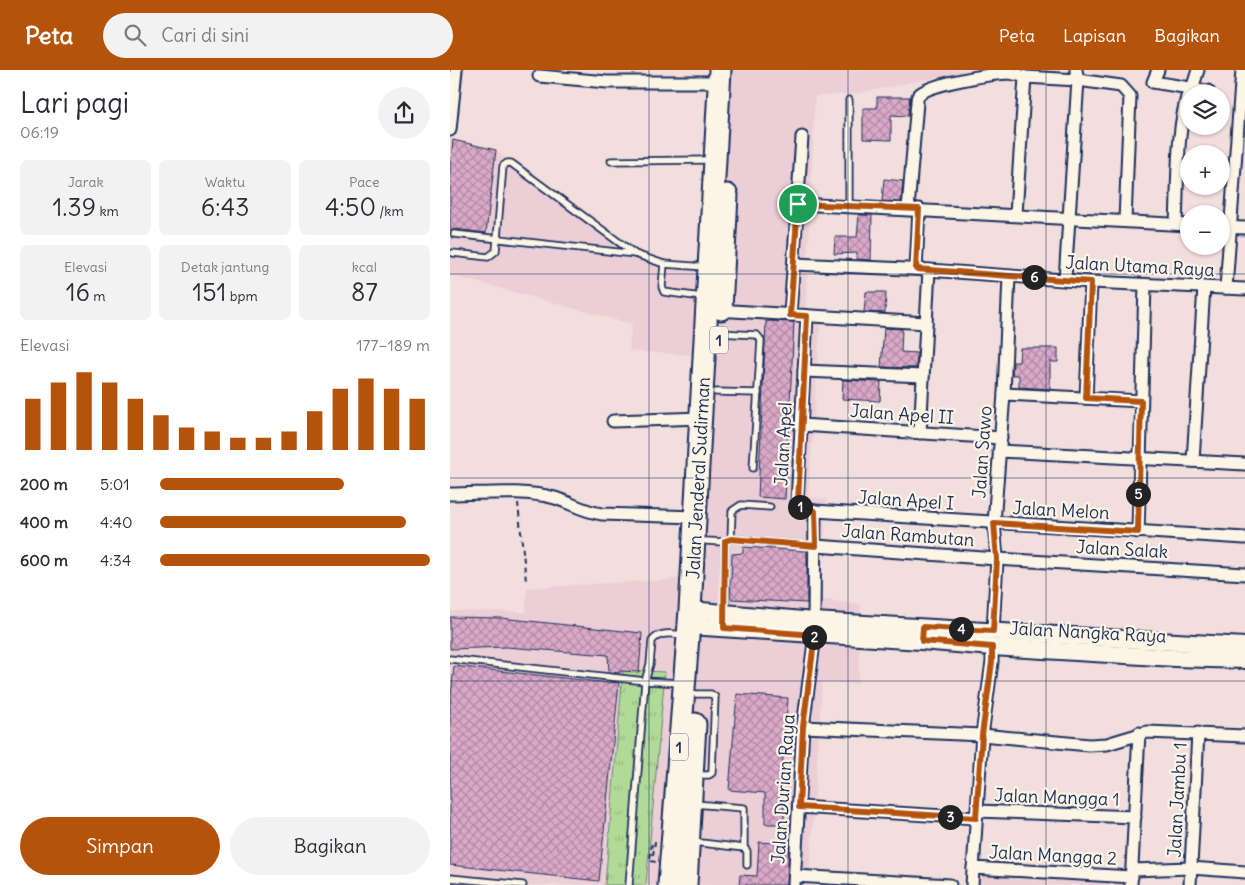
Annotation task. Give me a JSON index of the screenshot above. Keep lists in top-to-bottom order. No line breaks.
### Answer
{"streets":{"highway":["1","Jalan Jenderal Sudirman"],"street":["Jalan Utama Raya","Jalan Apel II","Jalan Apel","Jalan Sawo","Jalan Apel I","Jalan Melon","Jalan Rambutan","Jalan Salak","Jalan Nangka Raya","Jalan Durian Raya","Jalan Mangga 1","Jalan Jambu 1","Jalan Mangga 2"]},"crossings":[["Jalan Utama Raya","Jalan Sawo"],["Jalan Apel II","Jalan Apel"],["Jalan Apel II","Jalan Sawo"],["Jalan Apel","Jalan Apel I"],["Jalan Sawo","Jalan Apel I"],["Jalan Sawo","Jalan Melon"],["Jalan Sawo","Jalan Rambutan"],["Jalan Sawo","Jalan Salak"],["Jalan Sawo","Jalan Nangka Raya"],["Jalan Sawo","Jalan Mangga 1"],["Jalan Sawo","Jalan Mangga 2"],["Jalan Jenderal Sudirman","Jalan Nangka Raya"],["Jalan Apel I","Jalan Melon"],["Jalan Rambutan","Jalan Salak"],["Jalan Nangka Raya","Jalan Durian Raya"],["Jalan Durian Raya","Jalan Mangga 1"],["Jalan Jambu 1","Jalan Mangga 2"]],"page":{"header":"Peta","search":"Cari di sini","nav":["Peta","Lapisan","Bagikan"],"heading":["Lari pagi","06:19"],"map_buttons":["+","−"],"stats":[["Jarak","1.39 km"],["Waktu","6:43"],["Pace","4:50 /km"],["Elevasi","16 m"],["Detak jantung","151 bpm"],["kcal","87"]],"pins":["6","5","1","4","2","3"],"chart":["Elevasi","177–189 m"],"list":[{"name":"200 m","note":"5:01"},{"name":"400 m","note":"4:40"},{"name":"600 m","note":"4:34"}],"buttons":["Simpan","Bagikan"]}}
